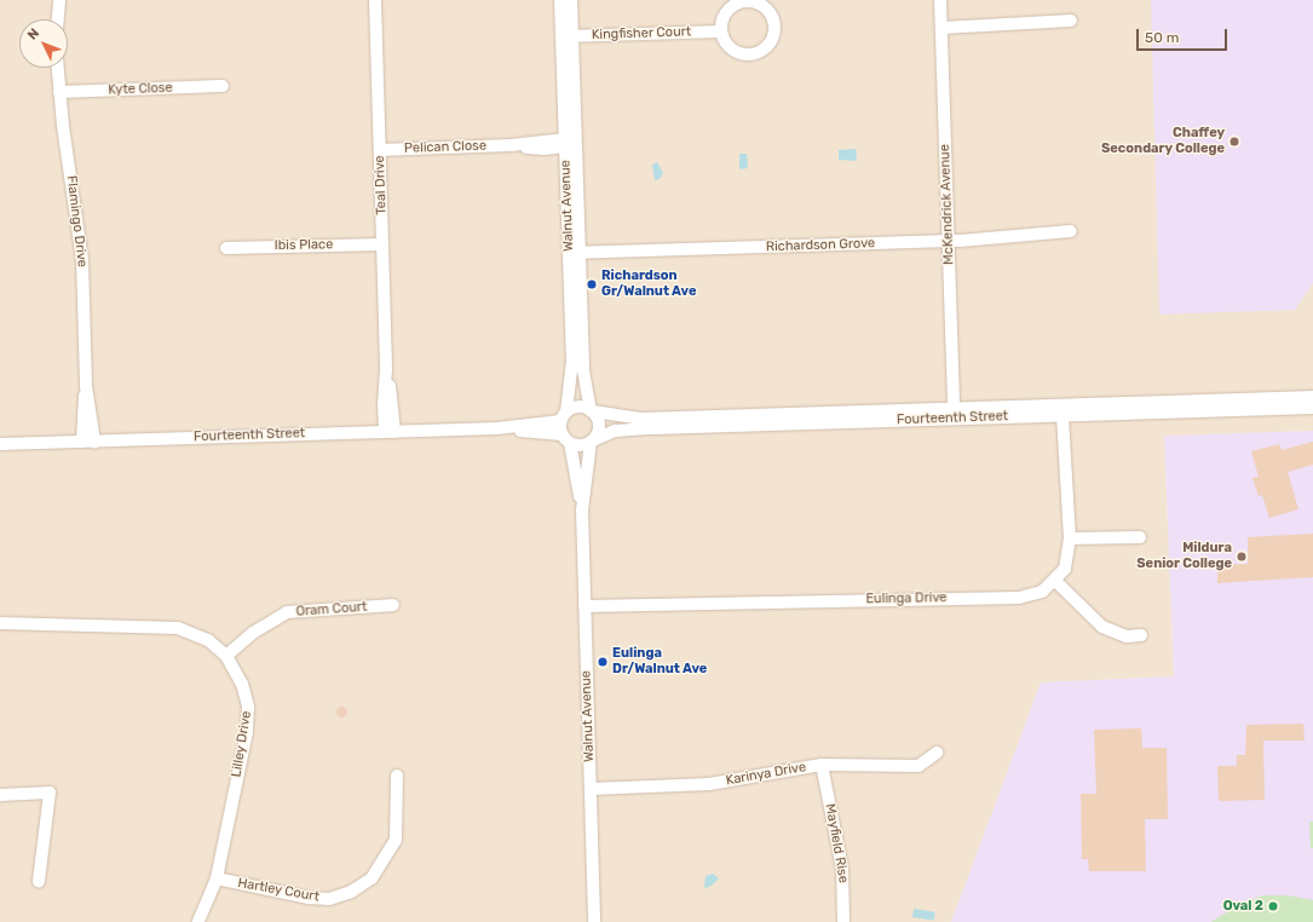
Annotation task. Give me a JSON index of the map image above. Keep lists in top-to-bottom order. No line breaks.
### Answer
{"streets":{"street":["Kingfisher Court","Kyte Close","Pelican Close","Teal Drive","McKendrick Avenue","Walnut Avenue","Flamingo Drive","Ibis Place","Richardson Grove","Fourteenth Street","Eulinga Drive","Oram Court","Lilley Drive","Karinya Drive","Mayfield Rise","Hartley Court"]},"crossings":[["Kingfisher Court","Walnut Avenue"],["Kyte Close","Flamingo Drive"],["Pelican Close","Teal Drive"],["Pelican Close","Walnut Avenue"],["Teal Drive","Ibis Place"],["Teal Drive","Fourteenth Street"],["McKendrick Avenue","Richardson Grove"],["McKendrick Avenue","Fourteenth Street"],["Walnut Avenue","Richardson Grove"],["Walnut Avenue","Fourteenth Street"],["Walnut Avenue","Eulinga Drive"],["Walnut Avenue","Karinya Drive"],["Flamingo Drive","Fourteenth Street"],["Fourteenth Street","Eulinga Drive"],["Oram Court","Lilley Drive"],["Lilley Drive","Hartley Court"],["Karinya Drive","Mayfield Rise"]],"places":["Chaffey Secondary College","Richardson Gr/Walnut Ave","Mildura Senior College","Eulinga Dr/Walnut Ave","Oval 2"],"scale_bar":"50 m","north":"top left"}
